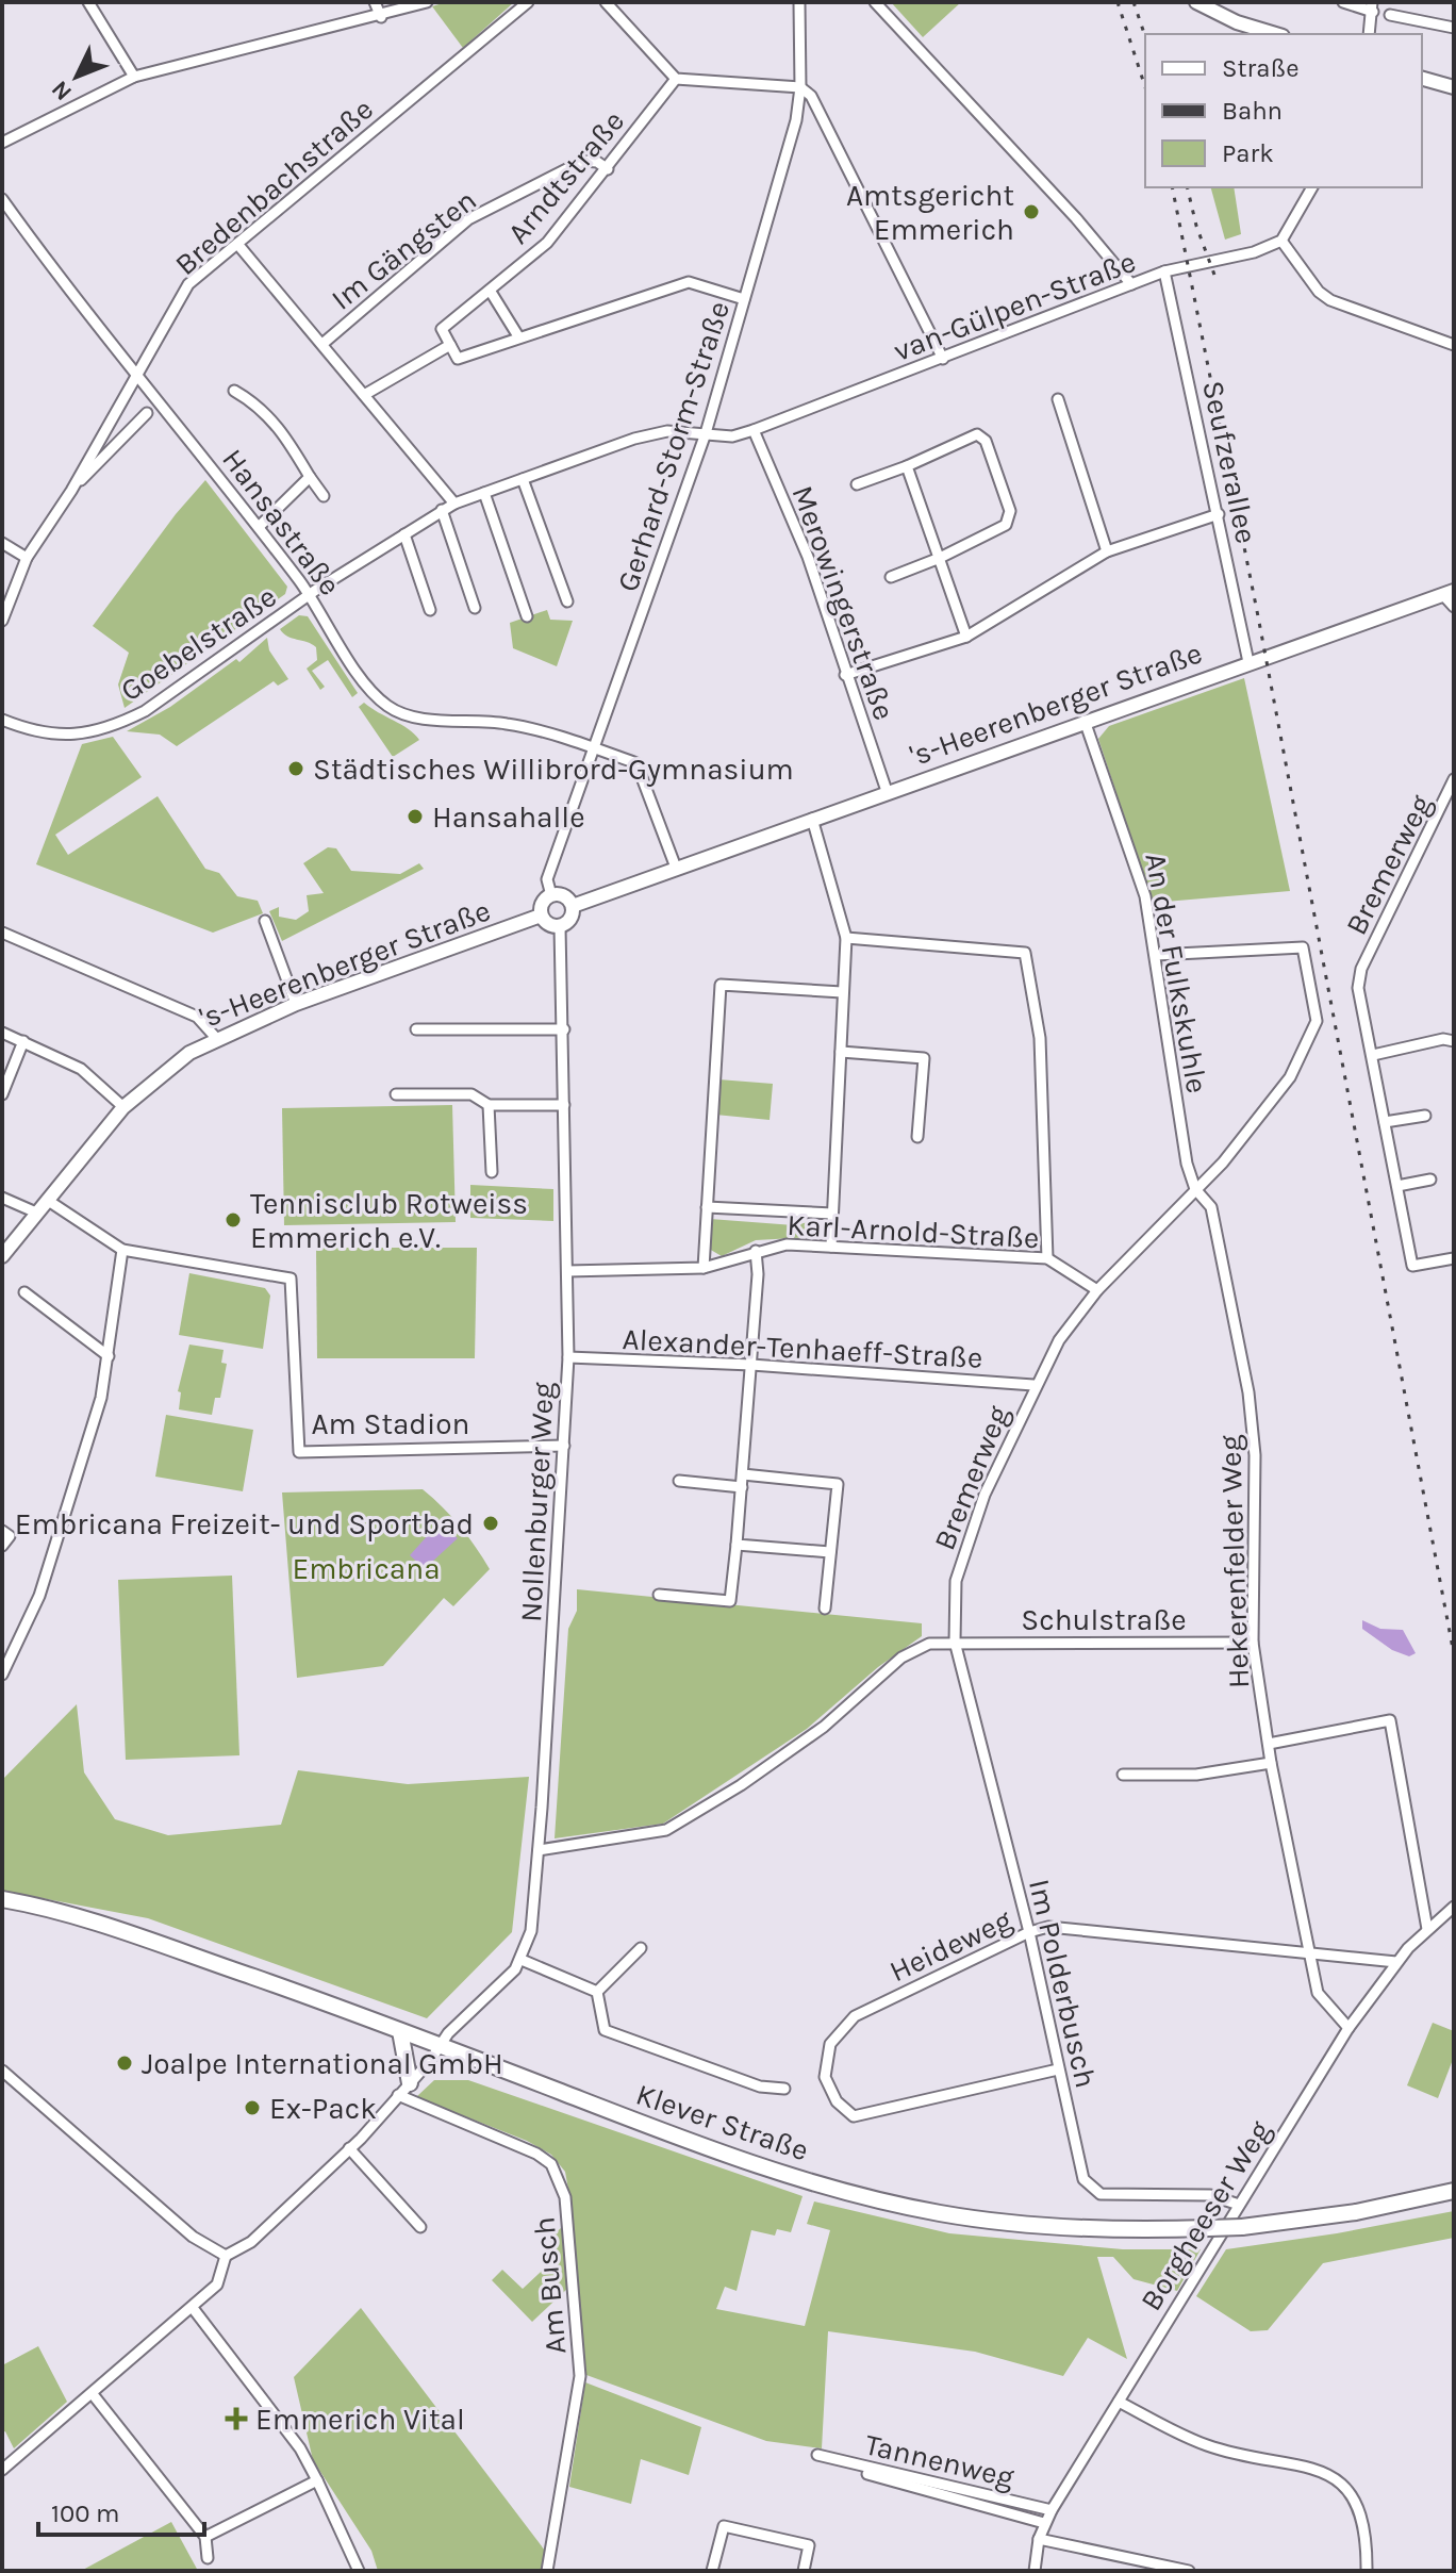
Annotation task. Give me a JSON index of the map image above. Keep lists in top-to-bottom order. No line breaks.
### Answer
{"streets":{"main road":["Klever Straße"],"street":["Arndtstraße","Bredenbachstraße","Im Gängsten","van-Gülpen-Straße","Gerhard-Storm-Straße","Seufzerallee","Hansastraße","Merowingerstraße","Goebelstraße","'s-Heerenberger Straße","Bremerweg","An der Fulkskuhle","Karl-Arnold-Straße","Alexander-Tenhaeff-Straße","Am Stadion","Nollenburger Weg","Hekerenfelder Weg","Schulstraße","Heideweg","Im Polderbusch","Borgheeser Weg","Am Busch","Tannenweg"]},"crossings":[["Arndtstraße","Im Gängsten"],["Bredenbachstraße","Hansastraße"],["van-Gülpen-Straße","Gerhard-Storm-Straße"],["van-Gülpen-Straße","Seufzerallee"],["van-Gülpen-Straße","Merowingerstraße"],["van-Gülpen-Straße","Goebelstraße"],["Gerhard-Storm-Straße","Hansastraße"],["Gerhard-Storm-Straße","Goebelstraße"],["Gerhard-Storm-Straße","'s-Heerenberger Straße"],["Gerhard-Storm-Straße","Nollenburger Weg"],["Seufzerallee","'s-Heerenberger Straße"],["Hansastraße","Goebelstraße"],["Merowingerstraße","'s-Heerenberger Straße"],["'s-Heerenberger Straße","An der Fulkskuhle"],["'s-Heerenberger Straße","Nollenburger Weg"],["Bremerweg","An der Fulkskuhle"],["Bremerweg","Karl-Arnold-Straße"],["Bremerweg","Alexander-Tenhaeff-Straße"],["Bremerweg","Hekerenfelder Weg"],["Bremerweg","Schulstraße"],["Bremerweg","Im Polderbusch"],["An der Fulkskuhle","Hekerenfelder Weg"],["Karl-Arnold-Straße","Nollenburger Weg"],["Alexander-Tenhaeff-Straße","Nollenburger Weg"],["Am Stadion","Nollenburger Weg"],["Nollenburger Weg","Klever Straße"],["Nollenburger Weg","Am Busch"],["Hekerenfelder Weg","Schulstraße"],["Hekerenfelder Weg","Heideweg"],["Hekerenfelder Weg","Borgheeser Weg"],["Schulstraße","Im Polderbusch"],["Heideweg","Im Polderbusch"],["Heideweg","Borgheeser Weg"],["Im Polderbusch","Borgheeser Weg"],["Borgheeser Weg","Tannenweg"]],"parks":["Embricana"],"places":{"other":["Amtsgericht Emmerich","Städtisches Willibrord-Gymnasium","Hansahalle","Tennisclub Rotweiss Emmerich e.V.","Embricana Freizeit- und Sportbad","Joalpe International GmbH","Ex-Pack"],"health":["Emmerich Vital"]},"legend":["Straße","Bahn","Park"],"scale_bar":"100 m","north":"bottom left"}
